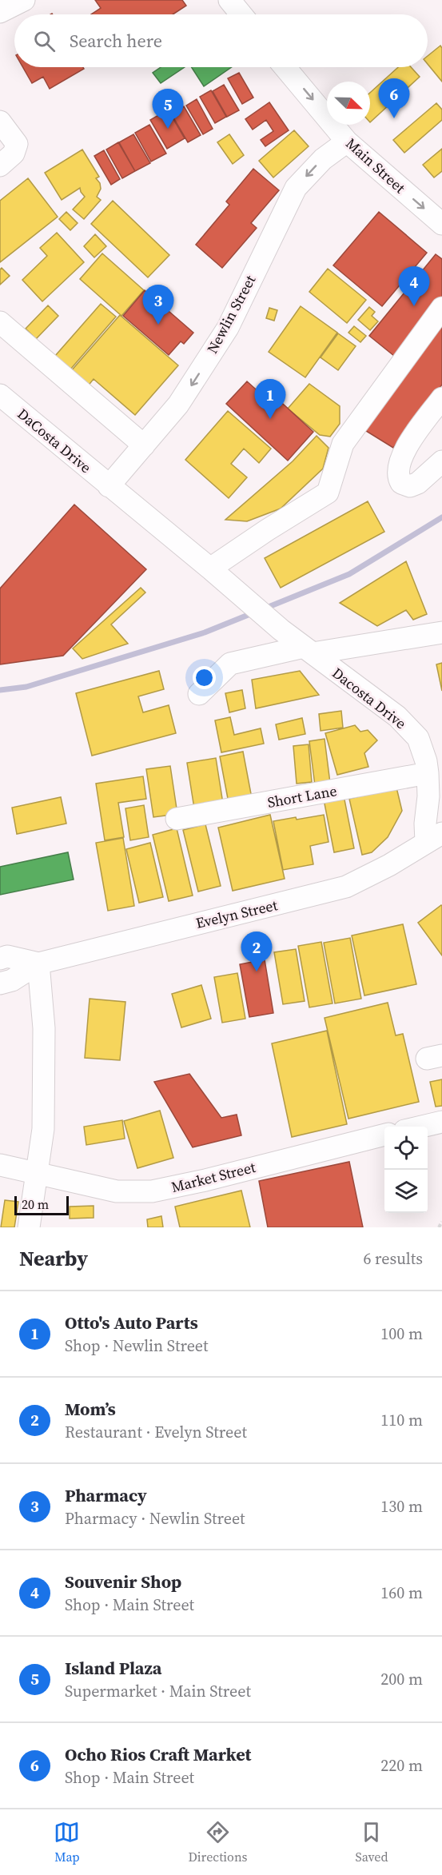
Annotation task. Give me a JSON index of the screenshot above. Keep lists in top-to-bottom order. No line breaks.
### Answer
{"streets":{"street":["Main Street","Newlin Street","DaCosta Drive","Dacosta Drive","Short Lane","Evelyn Street","Market Street"]},"crossings":[["Main Street","Newlin Street"],["Newlin Street","DaCosta Drive"],["Dacosta Drive","Short Lane"],["Dacosta Drive","Evelyn Street"]],"one_way":["Main Street"],"scale_bar":"20 m","north":"bottom right","page":{"search":"Search here","pins":["6","5","4","3","1","2"],"scale":"20 m","heading":["Nearby","6 results"],"list":[{"mark":"1","name":"Otto's Auto Parts","note":"Shop · Newlin Street","value":"100 m"},{"mark":"2","name":"Mom’s","note":"Restaurant · Evelyn Street","value":"110 m"},{"mark":"3","name":"Pharmacy","note":"Pharmacy · Newlin Street","value":"130 m"},{"mark":"4","name":"Souvenir Shop","note":"Shop · Main Street","value":"160 m"},{"mark":"5","name":"Island Plaza","note":"Supermarket · Main Street","value":"200 m"},{"mark":"6","name":"Ocho Rios Craft Market","note":"Shop · Main Street","value":"220 m"}],"nav":["Map","Directions","Saved"]}}
